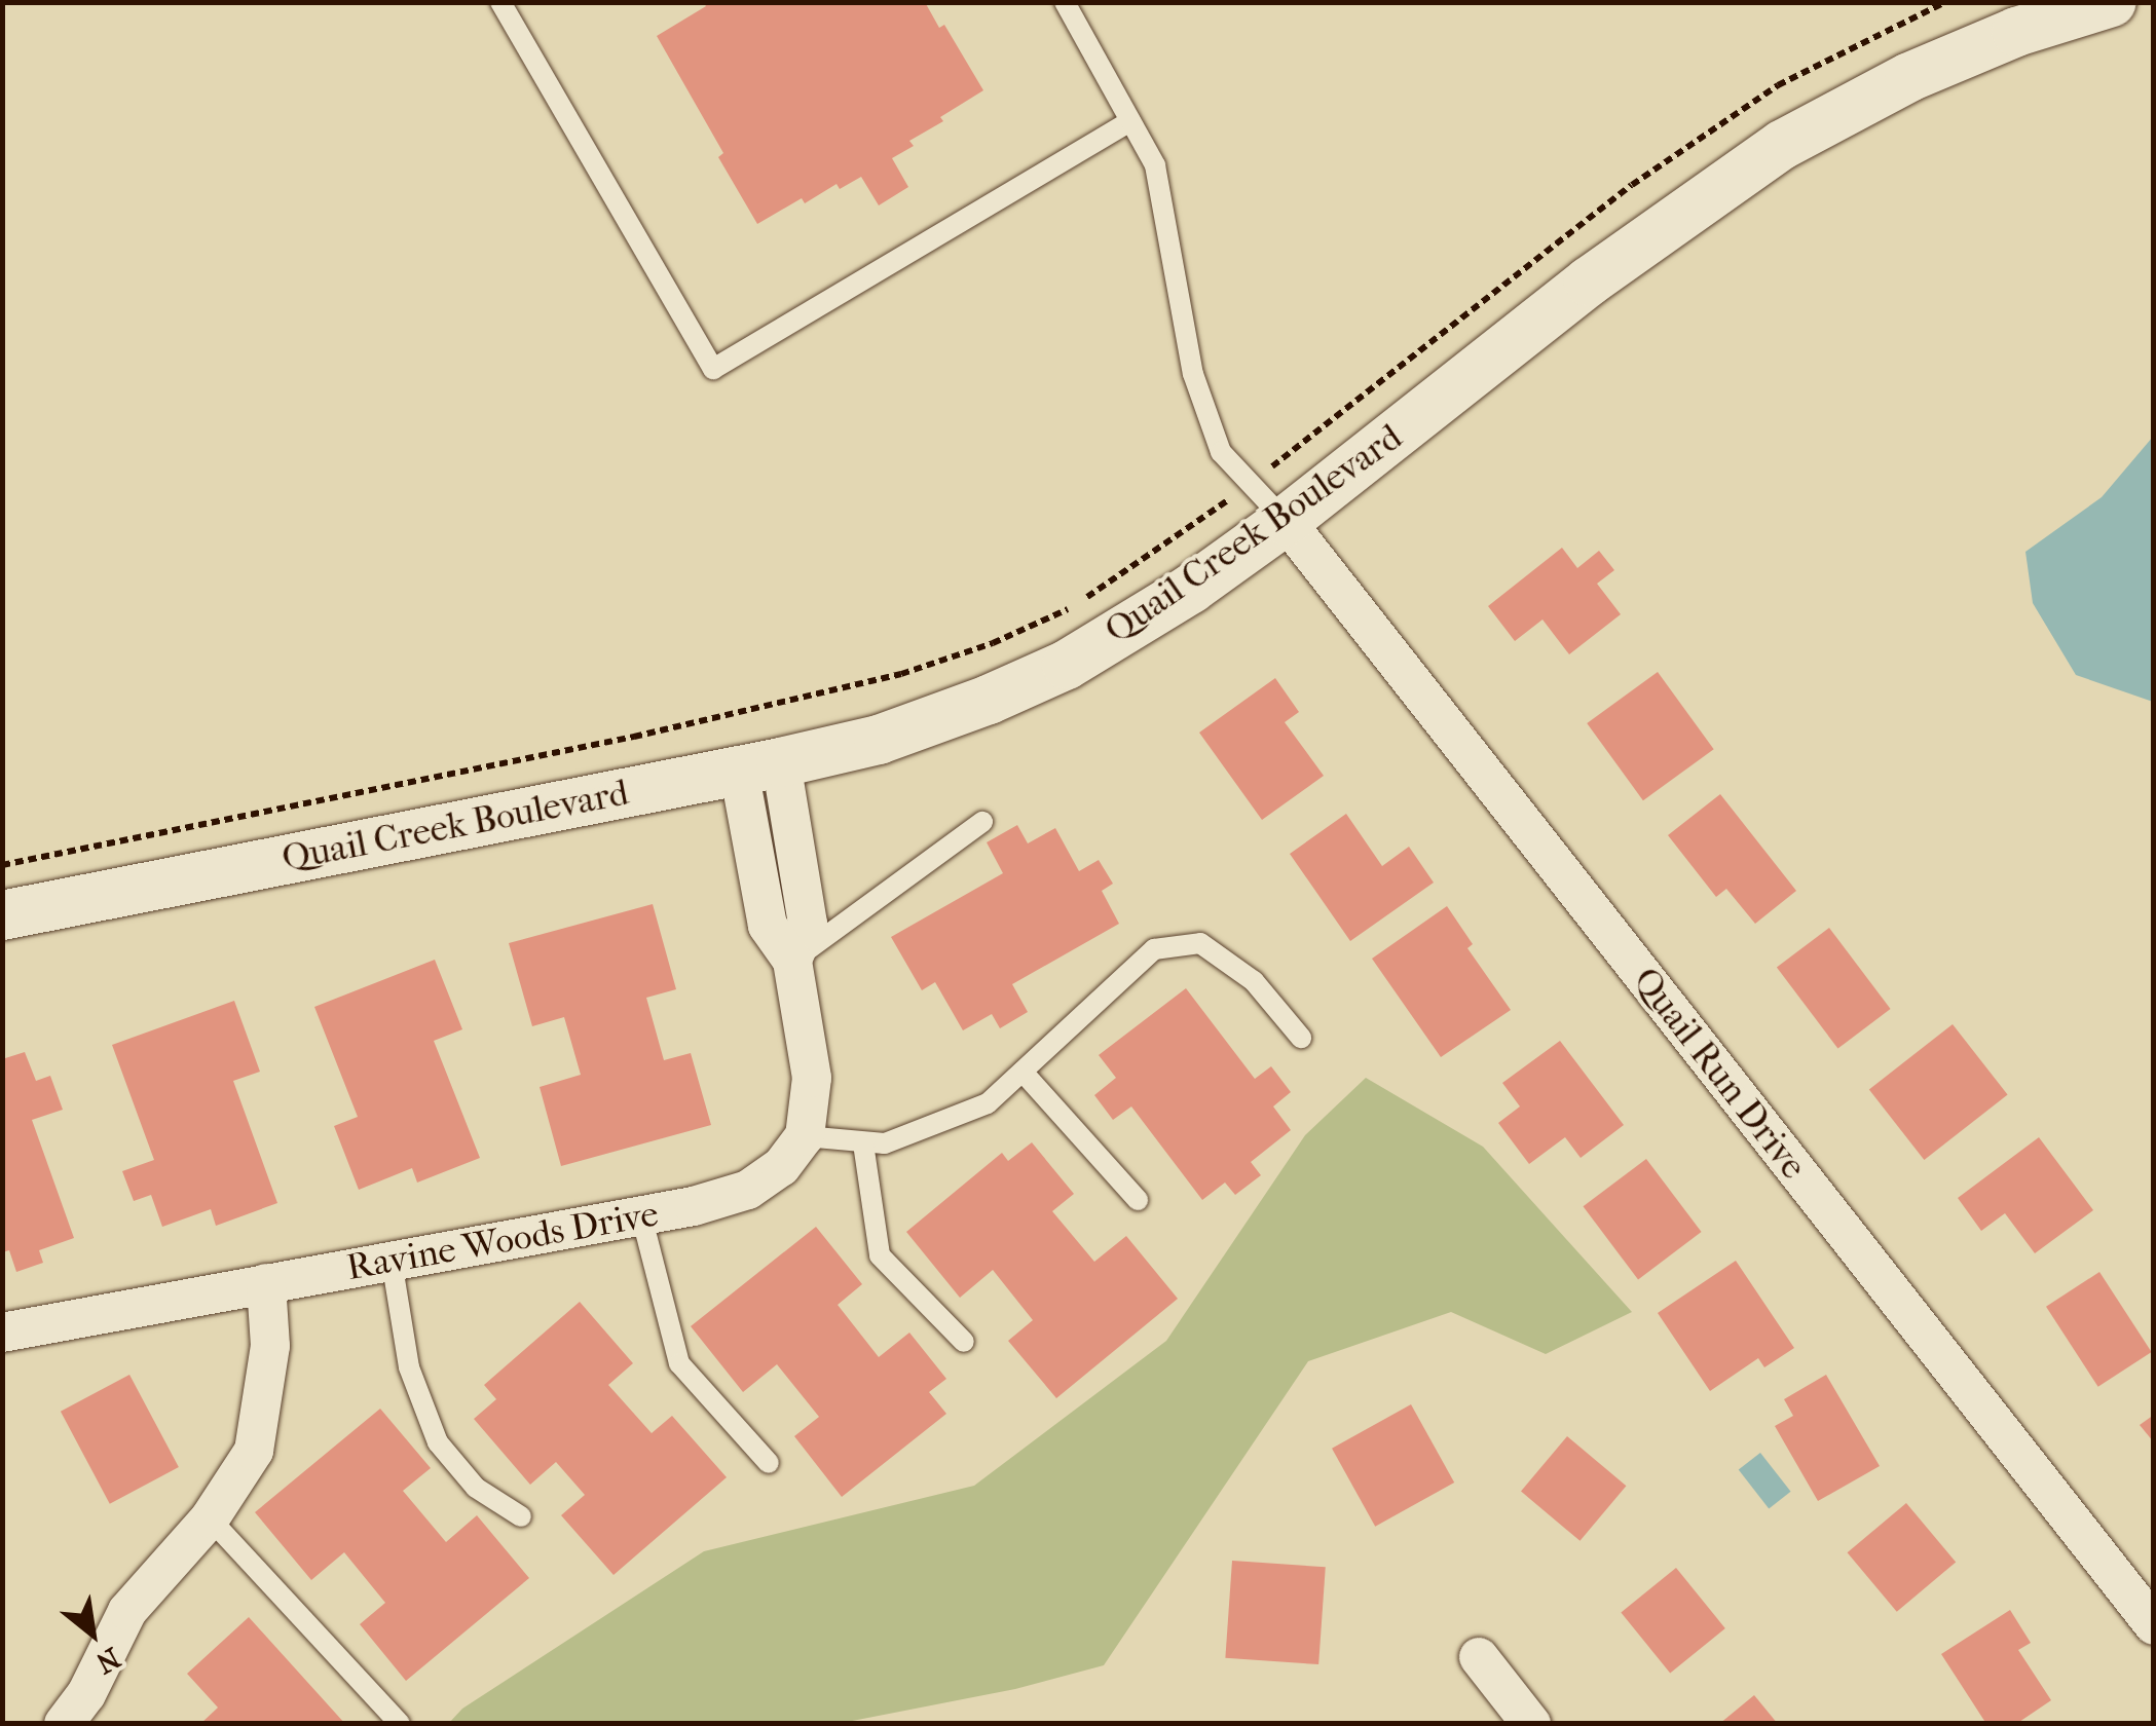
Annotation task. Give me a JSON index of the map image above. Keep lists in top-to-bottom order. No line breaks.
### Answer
{"streets":{"street":["Quail Creek Boulevard","Quail Run Drive","Ravine Woods Drive"]},"crossings":[["Quail Creek Boulevard","Quail Run Drive"]],"north":"bottom right"}
